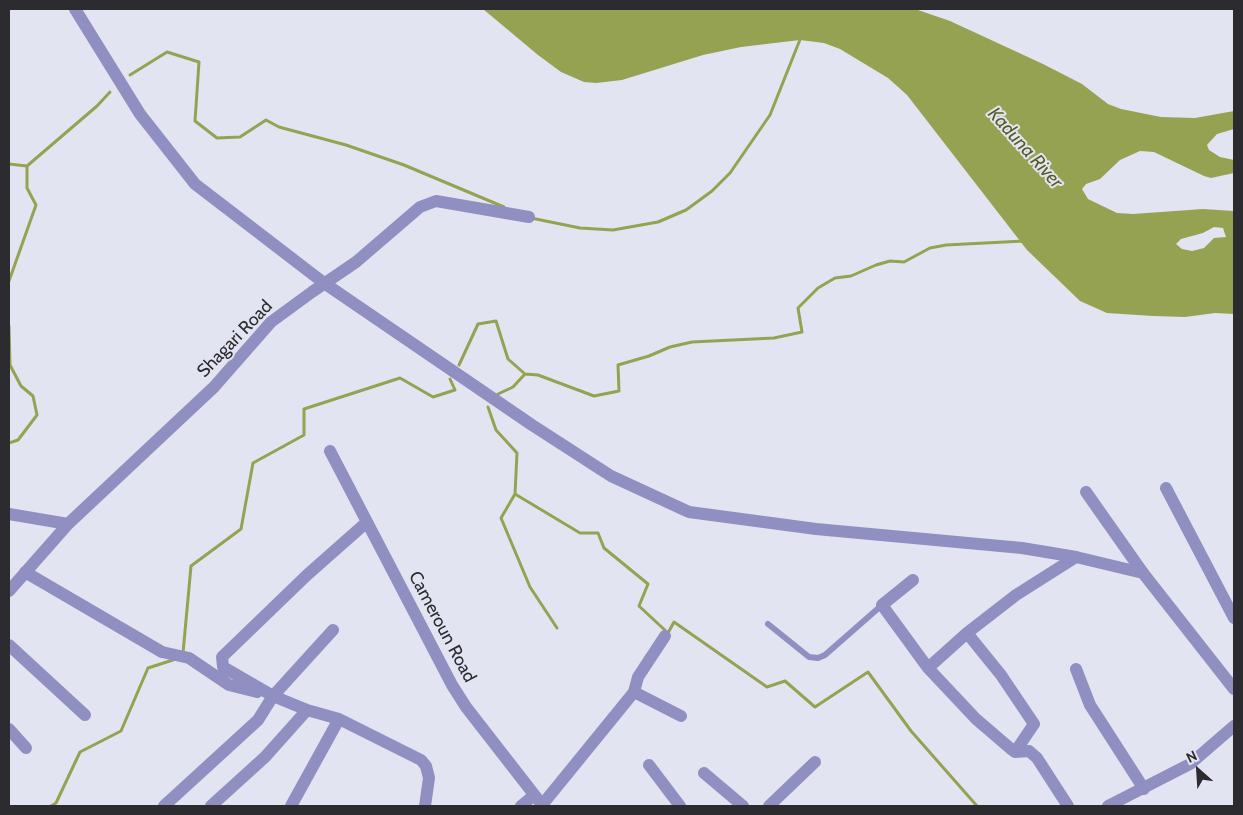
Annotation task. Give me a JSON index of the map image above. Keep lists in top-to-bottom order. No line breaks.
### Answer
{"streets":{"street":["Shagari Road","Cameroun Road"]},"water":["Kaduna River"],"north":"top left"}
